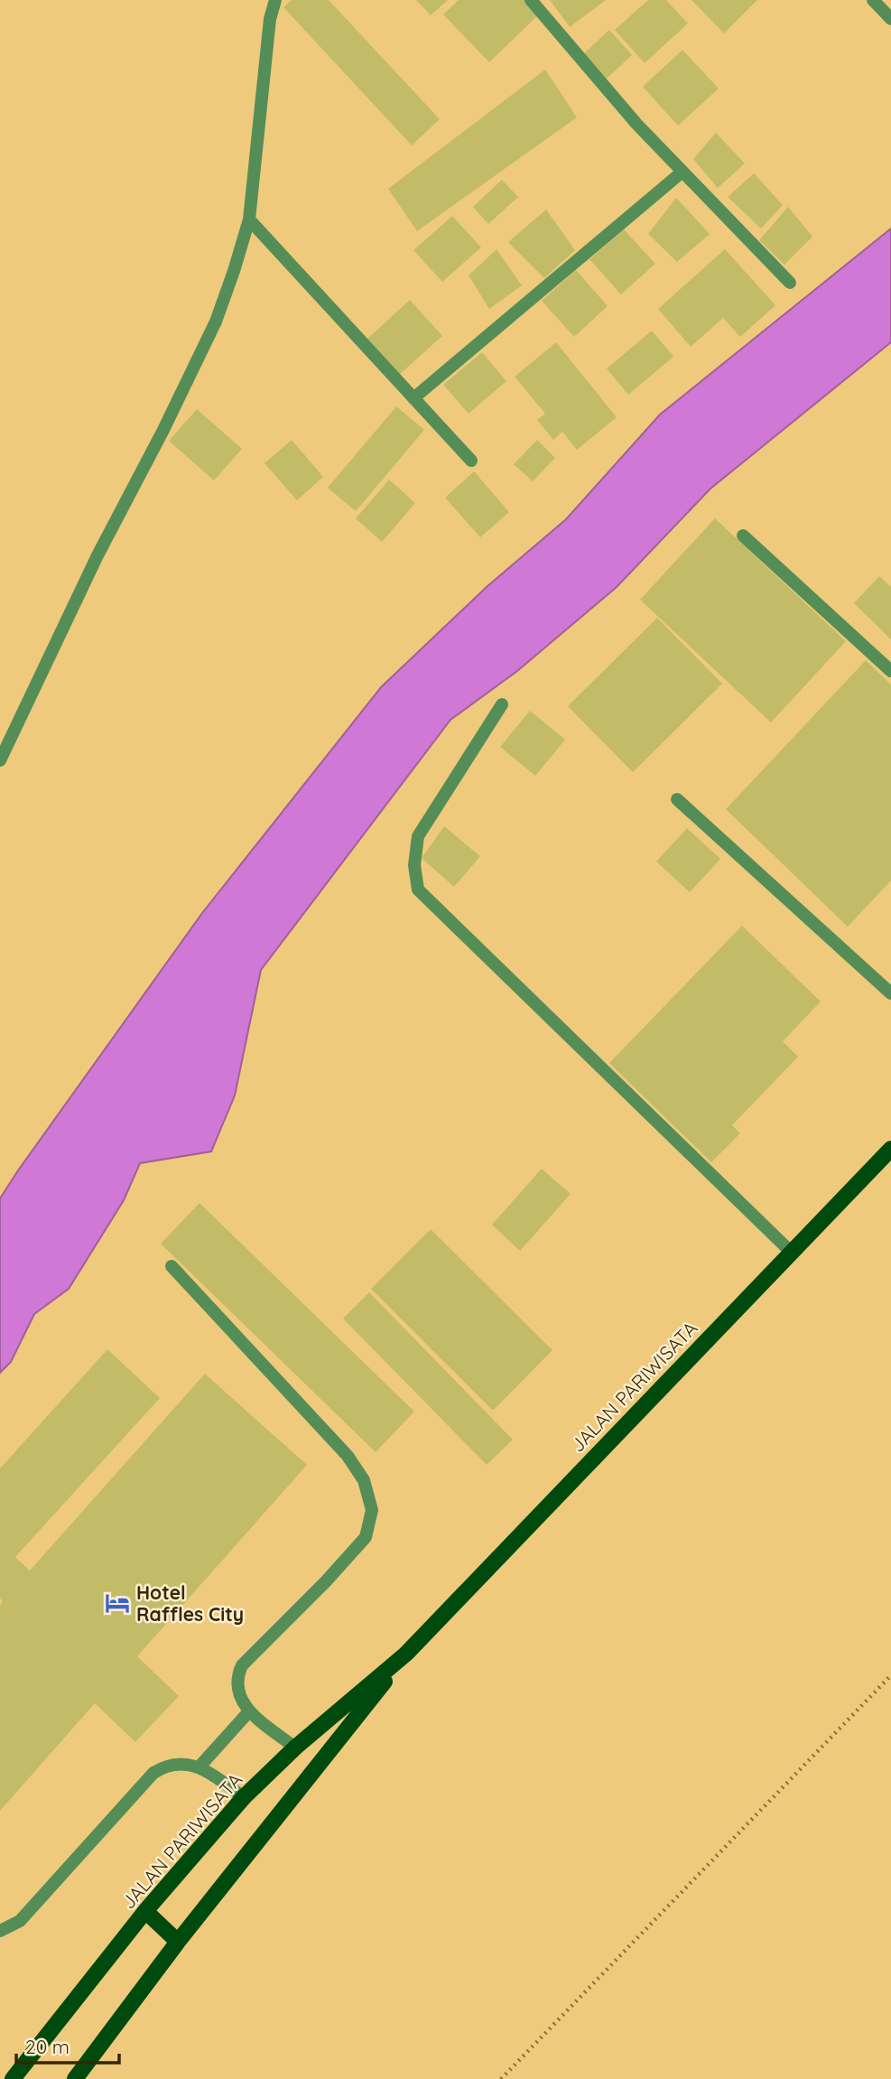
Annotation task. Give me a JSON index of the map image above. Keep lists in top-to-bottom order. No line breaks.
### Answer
{"streets":{"main road":["JALAN PARIWISATA"]},"places":{"hotel":["Hotel Raffles City"]},"scale_bar":"20 m"}
